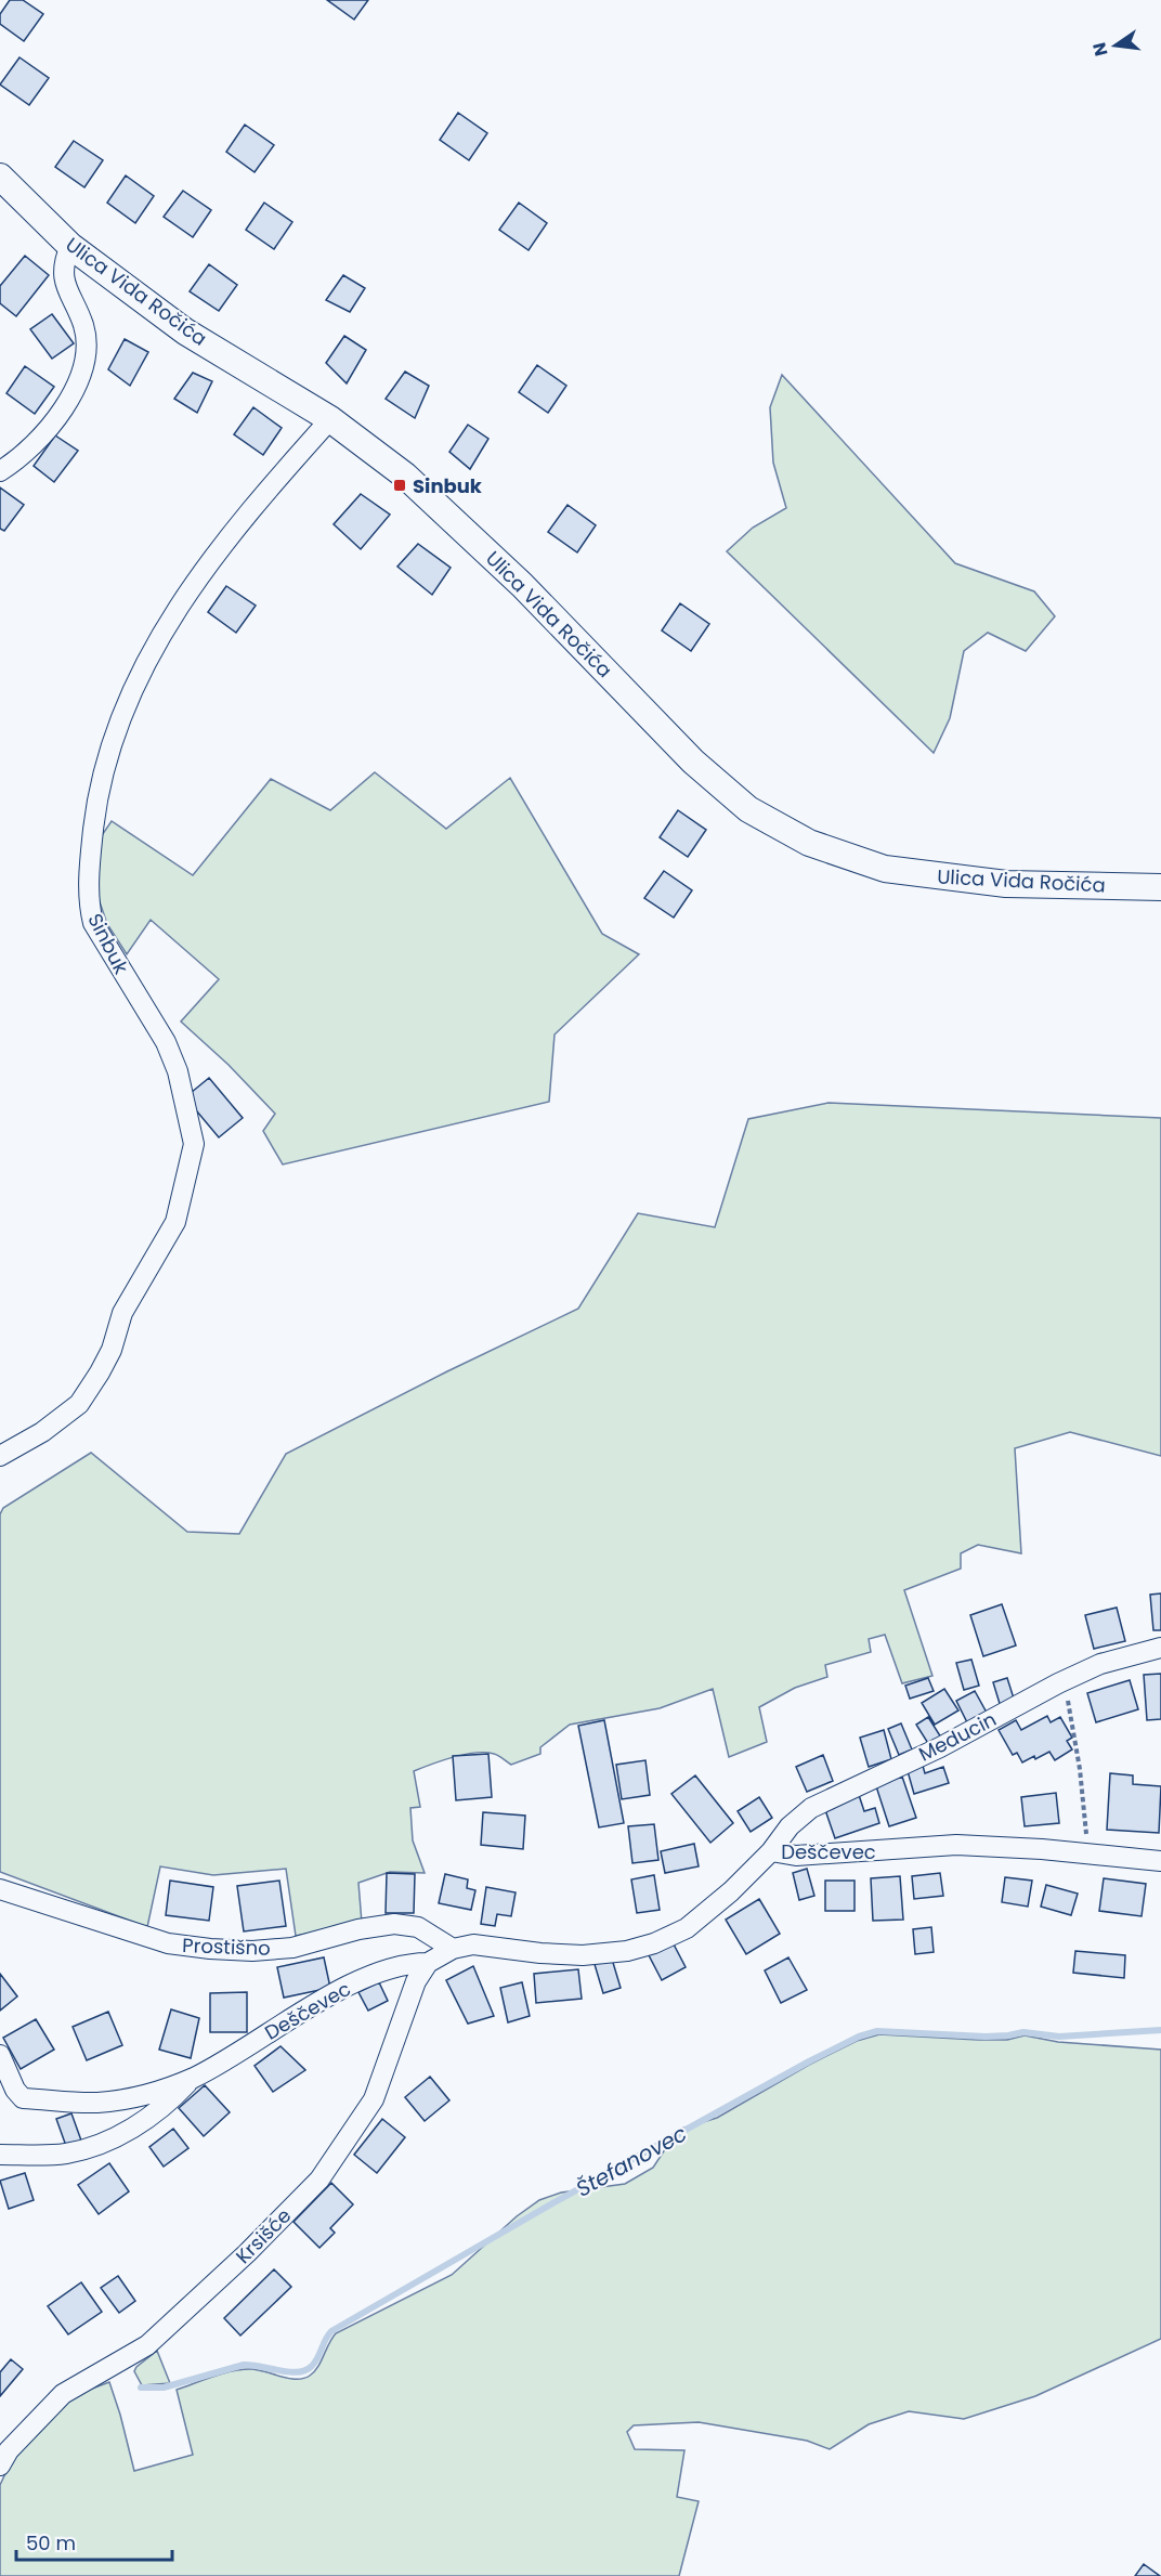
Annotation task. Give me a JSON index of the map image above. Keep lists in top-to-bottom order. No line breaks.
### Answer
{"streets":{"main road":["Ulica Vida Ročića"],"street":["Sinbuk","Meducin","Deščevec","Prostišno","Krsišće"]},"crossings":[["Ulica Vida Ročića","Sinbuk"],["Meducin","Deščevec"],["Deščevec","Prostišno"],["Deščevec","Krsišće"]],"water":["Štefanovec"],"places":{"transit":["Sinbuk"]},"scale_bar":"50 m","north":"left"}
